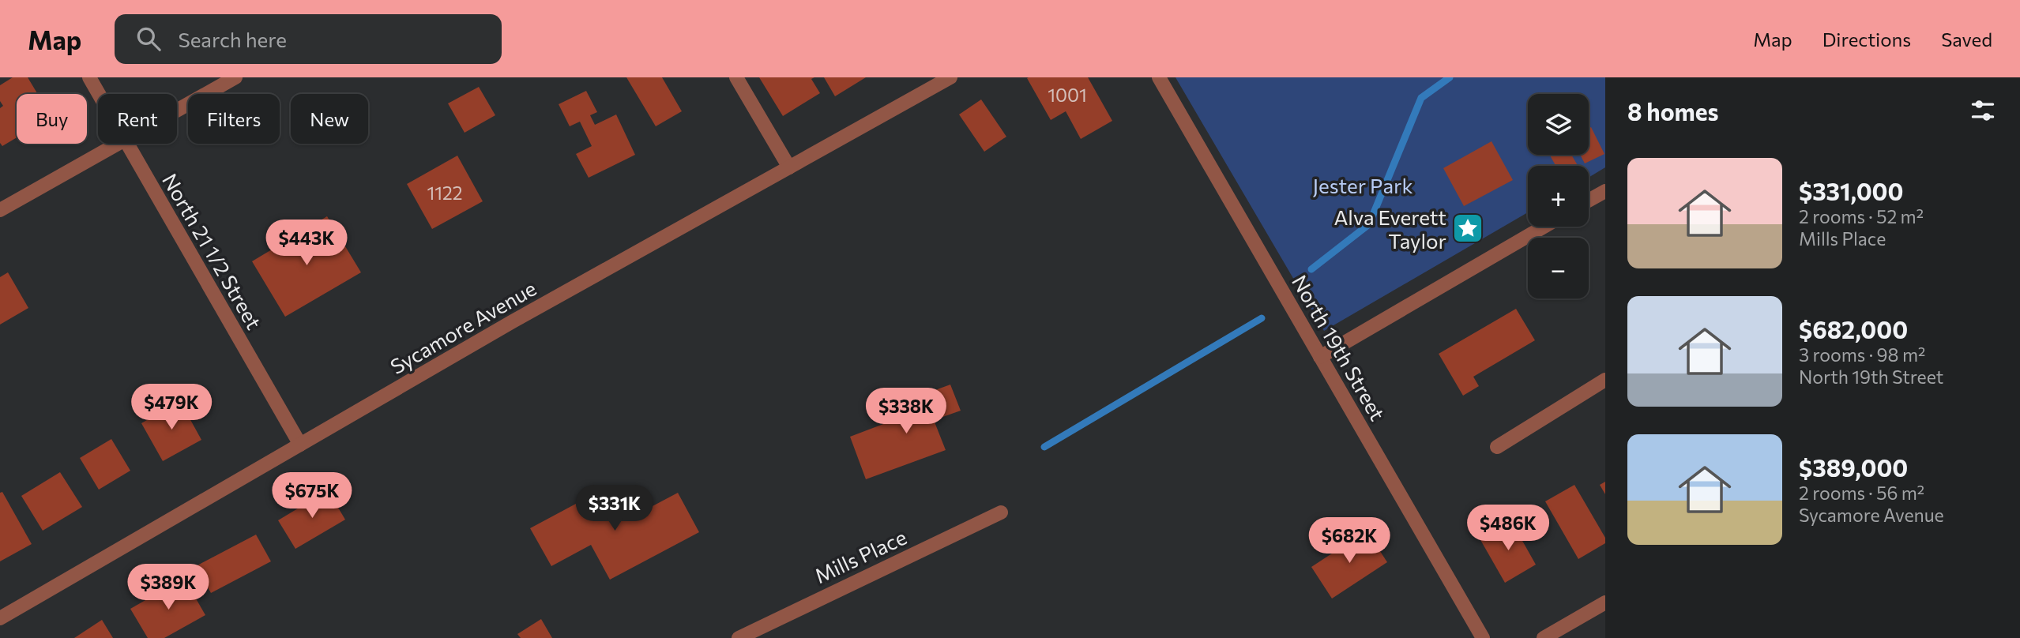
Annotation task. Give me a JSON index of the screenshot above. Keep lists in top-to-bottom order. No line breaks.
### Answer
{"streets":{"street":["North 21 1/2 Street","Sycamore Avenue","North 19th Street","Mills Place"]},"crossings":[["North 21 1/2 Street","Sycamore Avenue"]],"parks":["Jester Park"],"places":{"place":["Alva Everett Taylor"]},"house_numbers":["1001","1122"],"page":{"header":"Map","search":"Search here","nav":["Map","Directions","Saved"],"heading":"8 homes","map_buttons":["+","−"],"chip":["Buy","Rent","Filters","New"],"list":[{"name":"$331,000","note":"2 rooms · 52 m² · Mills Place"},{"name":"$682,000","note":"3 rooms · 98 m² · North 19th Street"},{"name":"$389,000","note":"2 rooms · 56 m² · Sycamore Avenue"}],"price":["$443K","$479K","$338K","$675K","$331K","$486K","$682K","$389K"]}}
